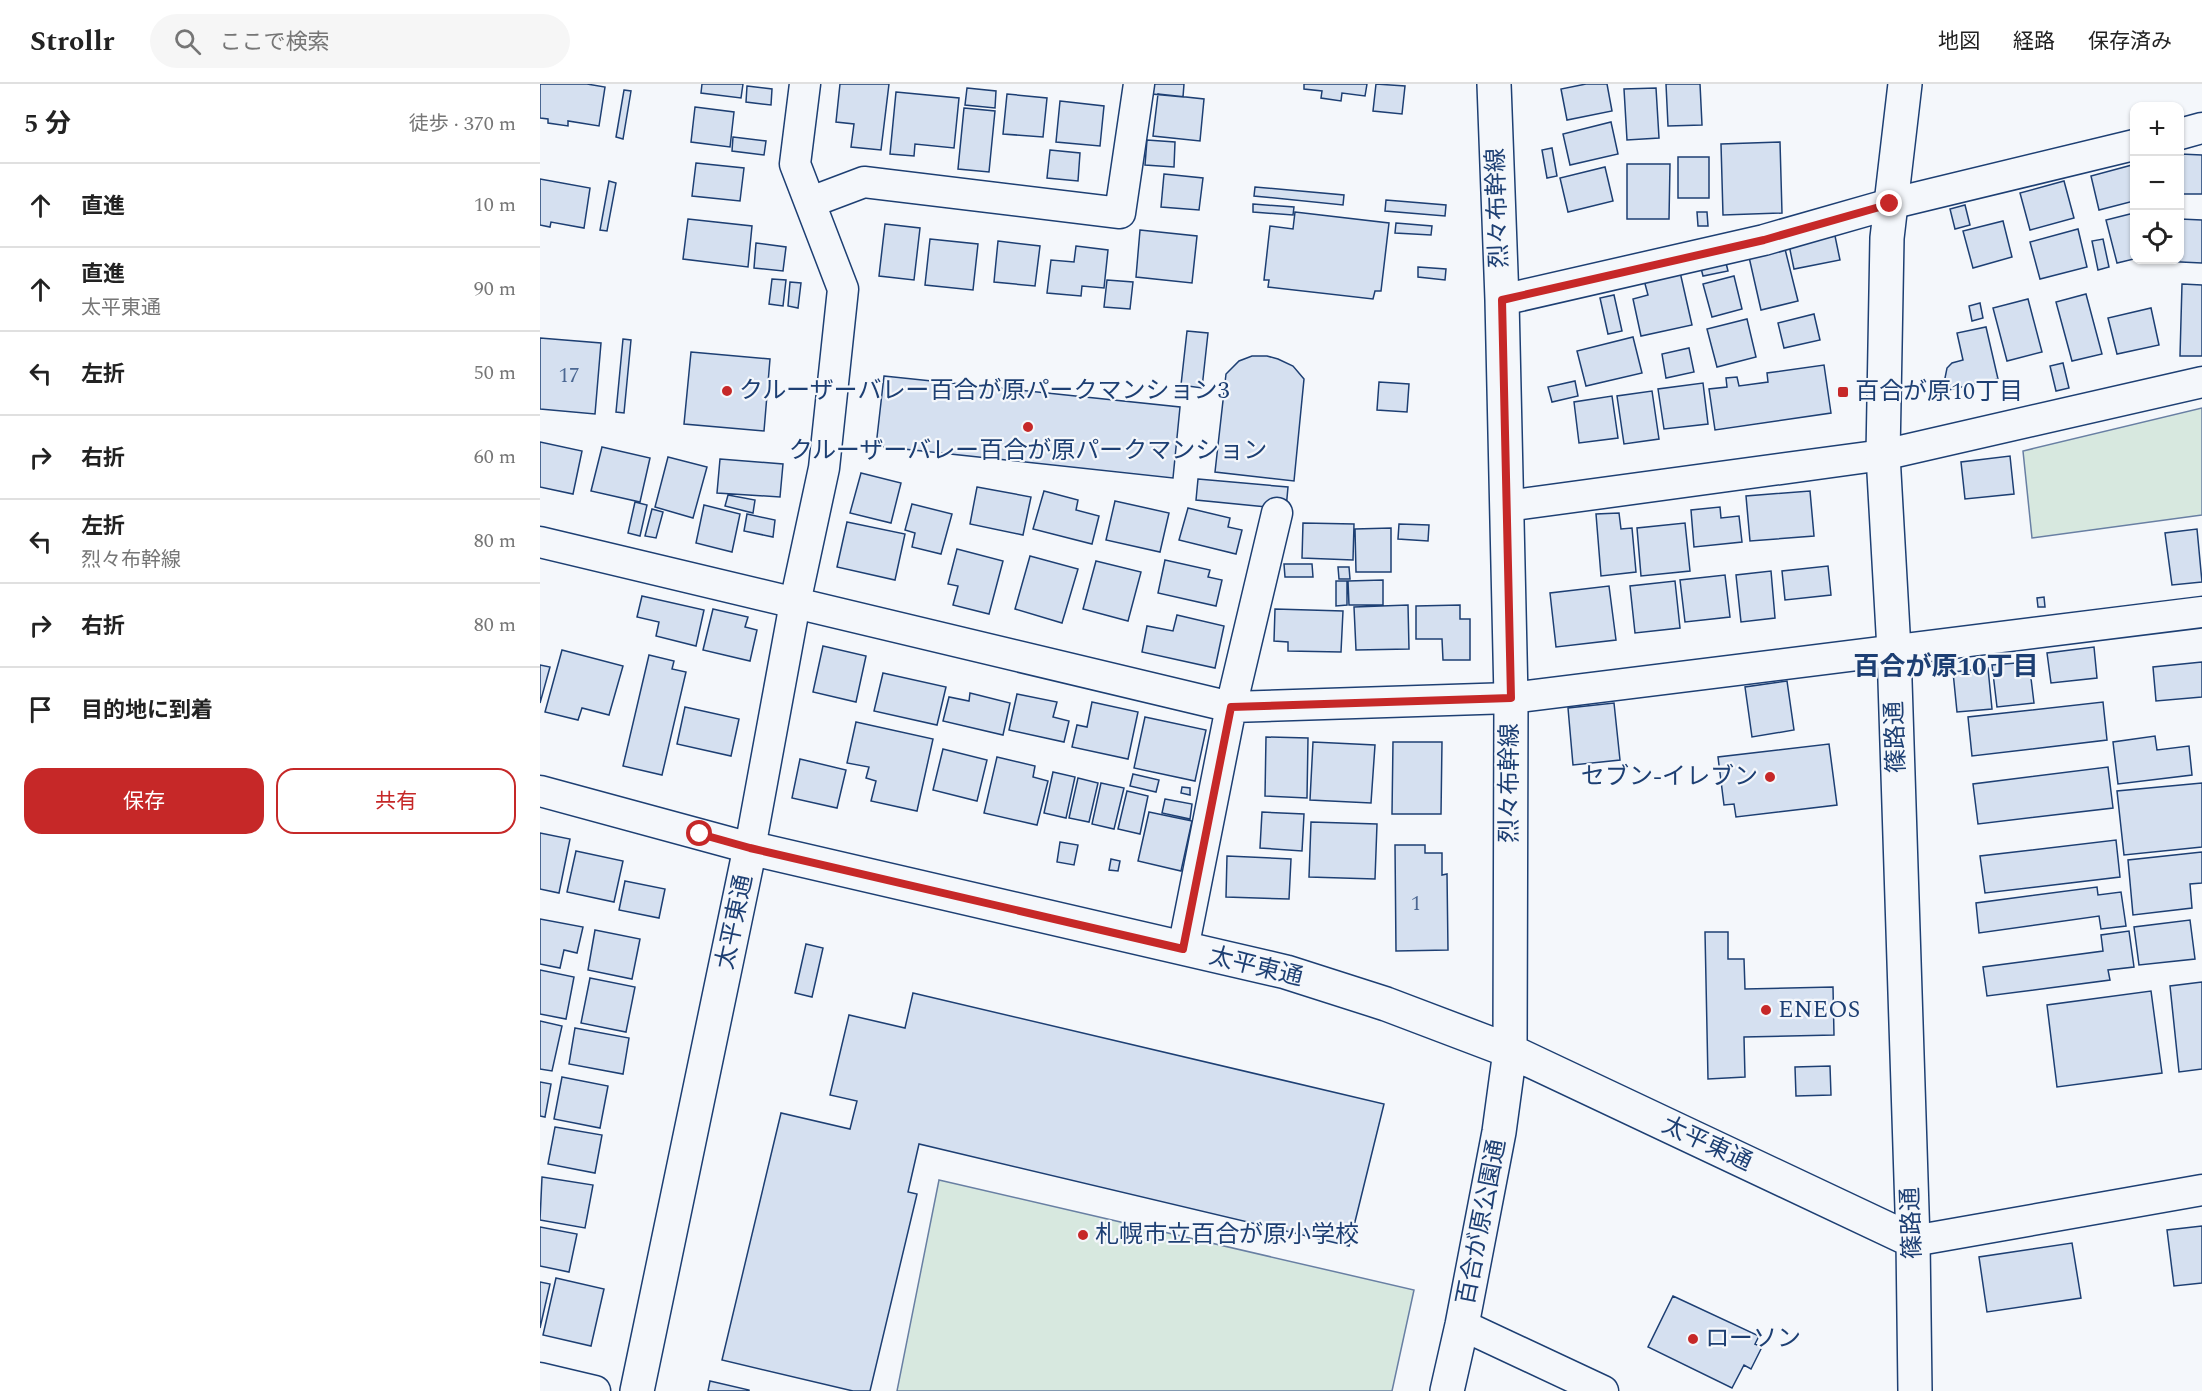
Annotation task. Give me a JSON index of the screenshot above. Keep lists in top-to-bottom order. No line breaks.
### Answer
{"streets":{"street":["烈々布幹線","篠路通","太平東通","百合が原公園通"]},"crossings":[["烈々布幹線","太平東通"],["烈々布幹線","百合が原公園通"],["篠路通","太平東通"],["太平東通","百合が原公園通"]],"districts":["百合が原10丁目"],"places":{"other":["クルーザーバレー百合が原パークマンション3","クルーザーバレー百合が原パークマンション","セブン-イレブン","ENEOS","札幌市立百合が原小学校","ローソン"],"transit":["百合が原10丁目"]},"house_numbers":["17","1"],"page":{"header":"Strollr","search":"ここで検索","nav":["地図","経路","保存済み"],"heading":["5 分","徒歩 · 370 m"],"map_buttons":["+","−"],"list":[["直進","10 m"],["直進","太平東通","90 m"],["左折","50 m"],["右折","60 m"],["左折","烈々布幹線","80 m"],["右折","80 m"],"目的地に到着"],"buttons":["保存","共有"]}}
